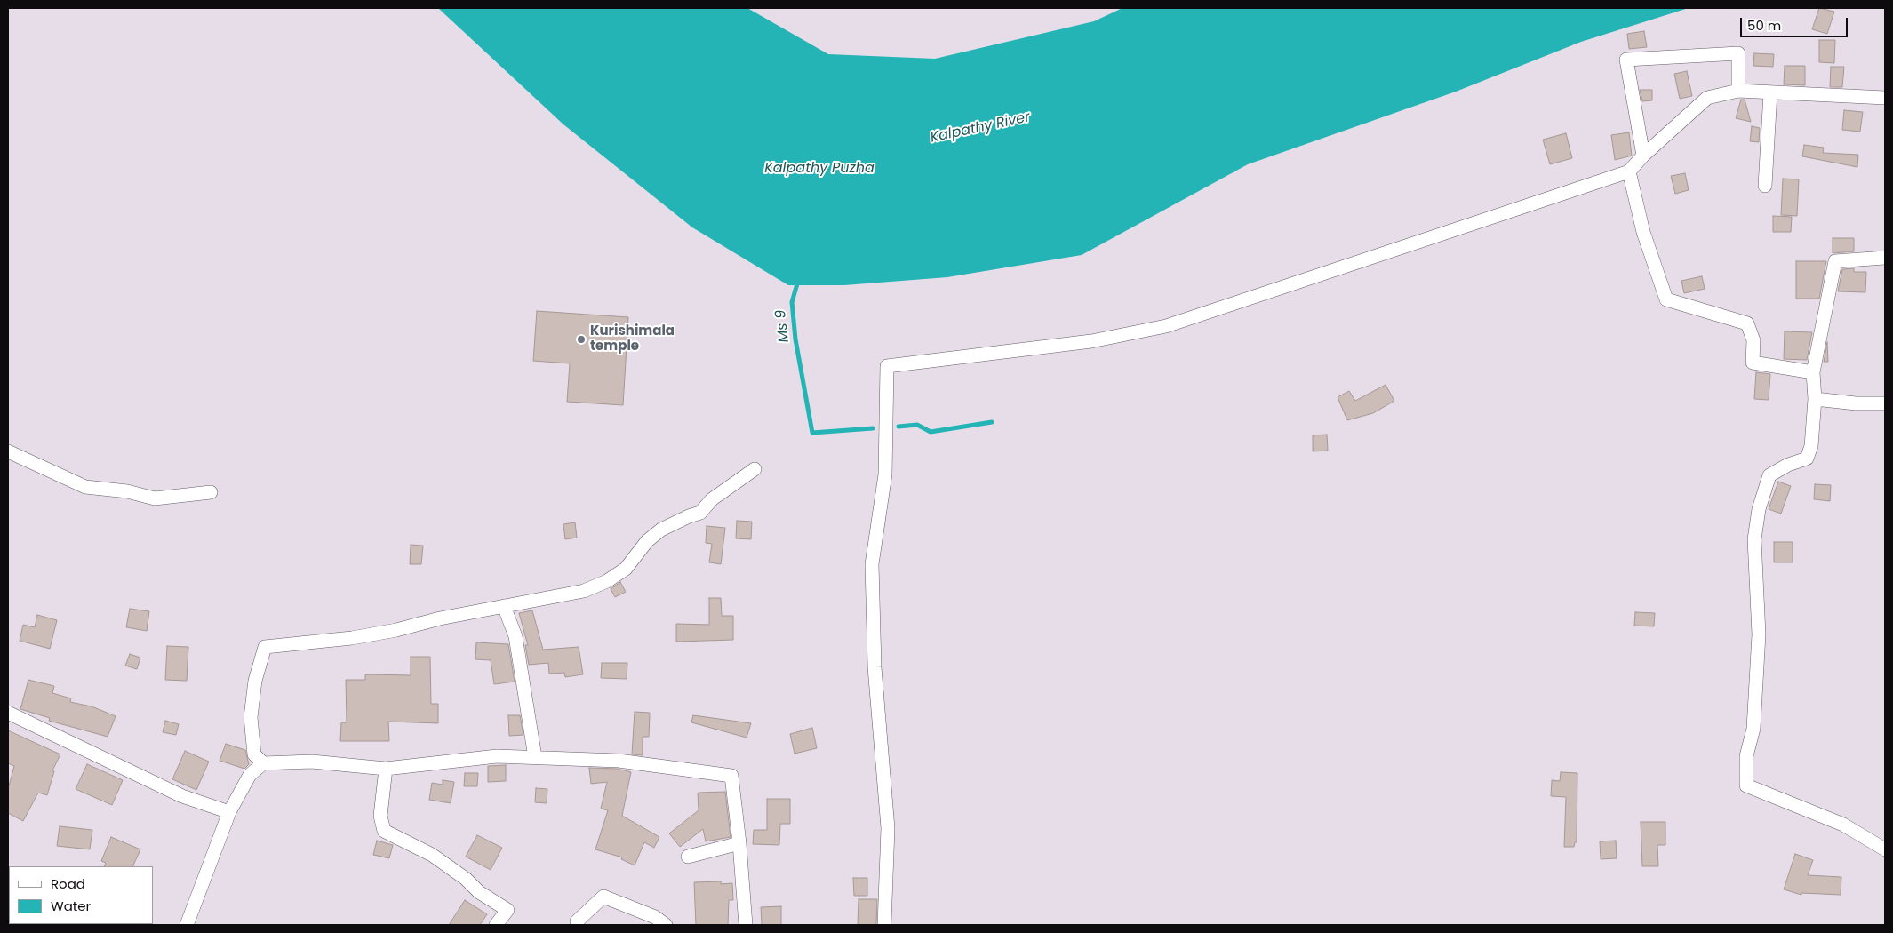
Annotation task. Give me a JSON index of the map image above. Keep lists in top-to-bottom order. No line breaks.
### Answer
{"water":["Kalpathy River","Kalpathy Puzha","Ms 9"],"places":["Kurishimala temple"],"legend":["Road","Water"],"scale_bar":"50 m"}
